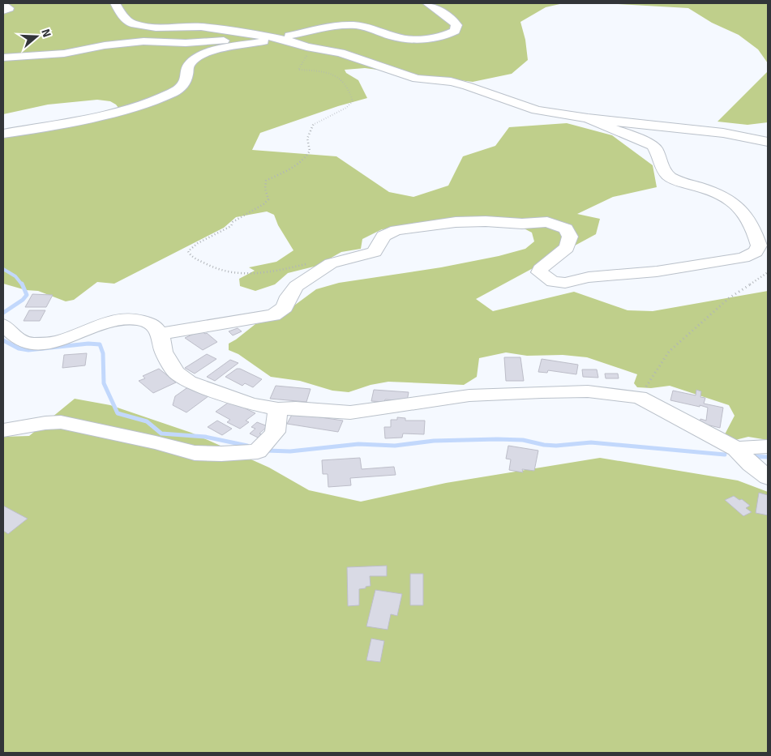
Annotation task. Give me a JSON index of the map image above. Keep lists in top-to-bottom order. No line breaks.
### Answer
{"north":"right"}
